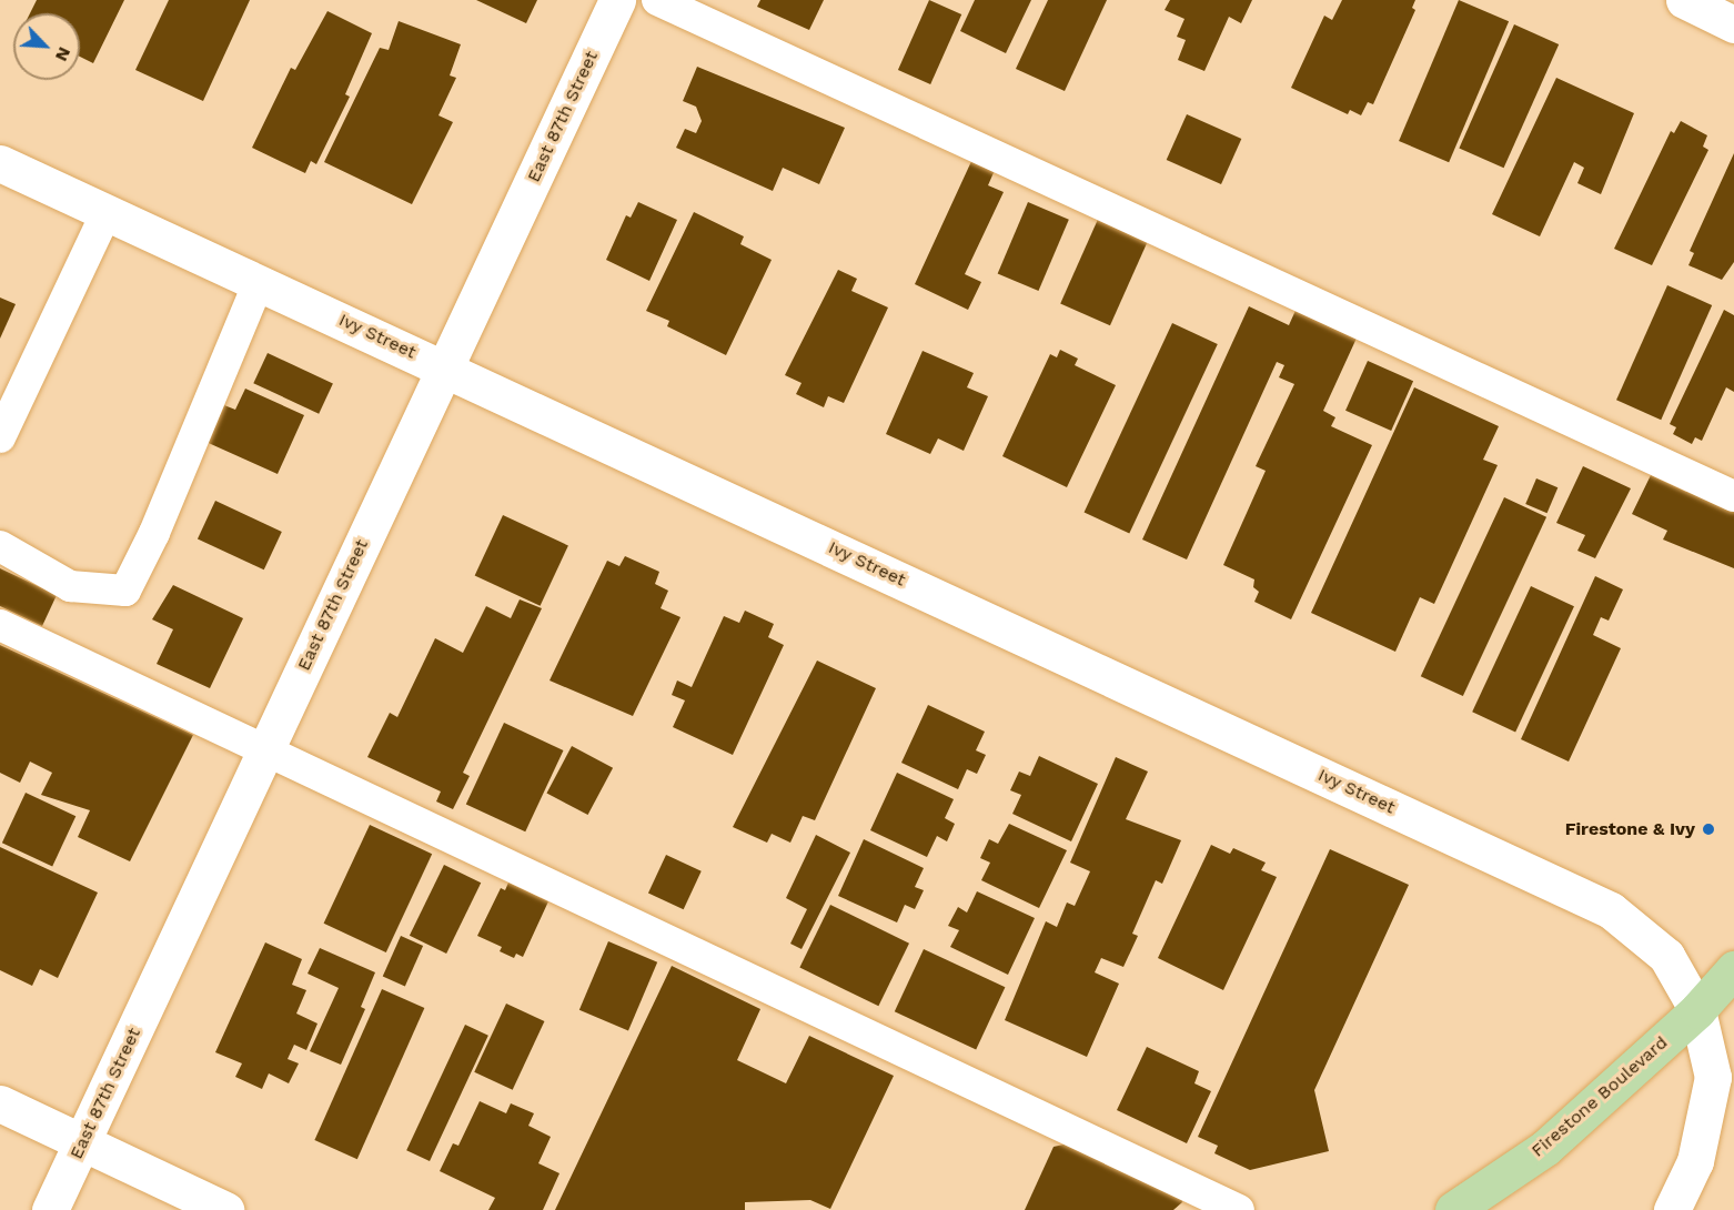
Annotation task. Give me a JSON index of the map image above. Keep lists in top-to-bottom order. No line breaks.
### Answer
{"streets":{"main road":["Firestone Boulevard"],"street":["East 87th Street","Ivy Street"]},"crossings":[["East 87th Street","Ivy Street"],["Ivy Street","Firestone Boulevard"]],"places":["Firestone & Ivy"],"north":"bottom right"}
